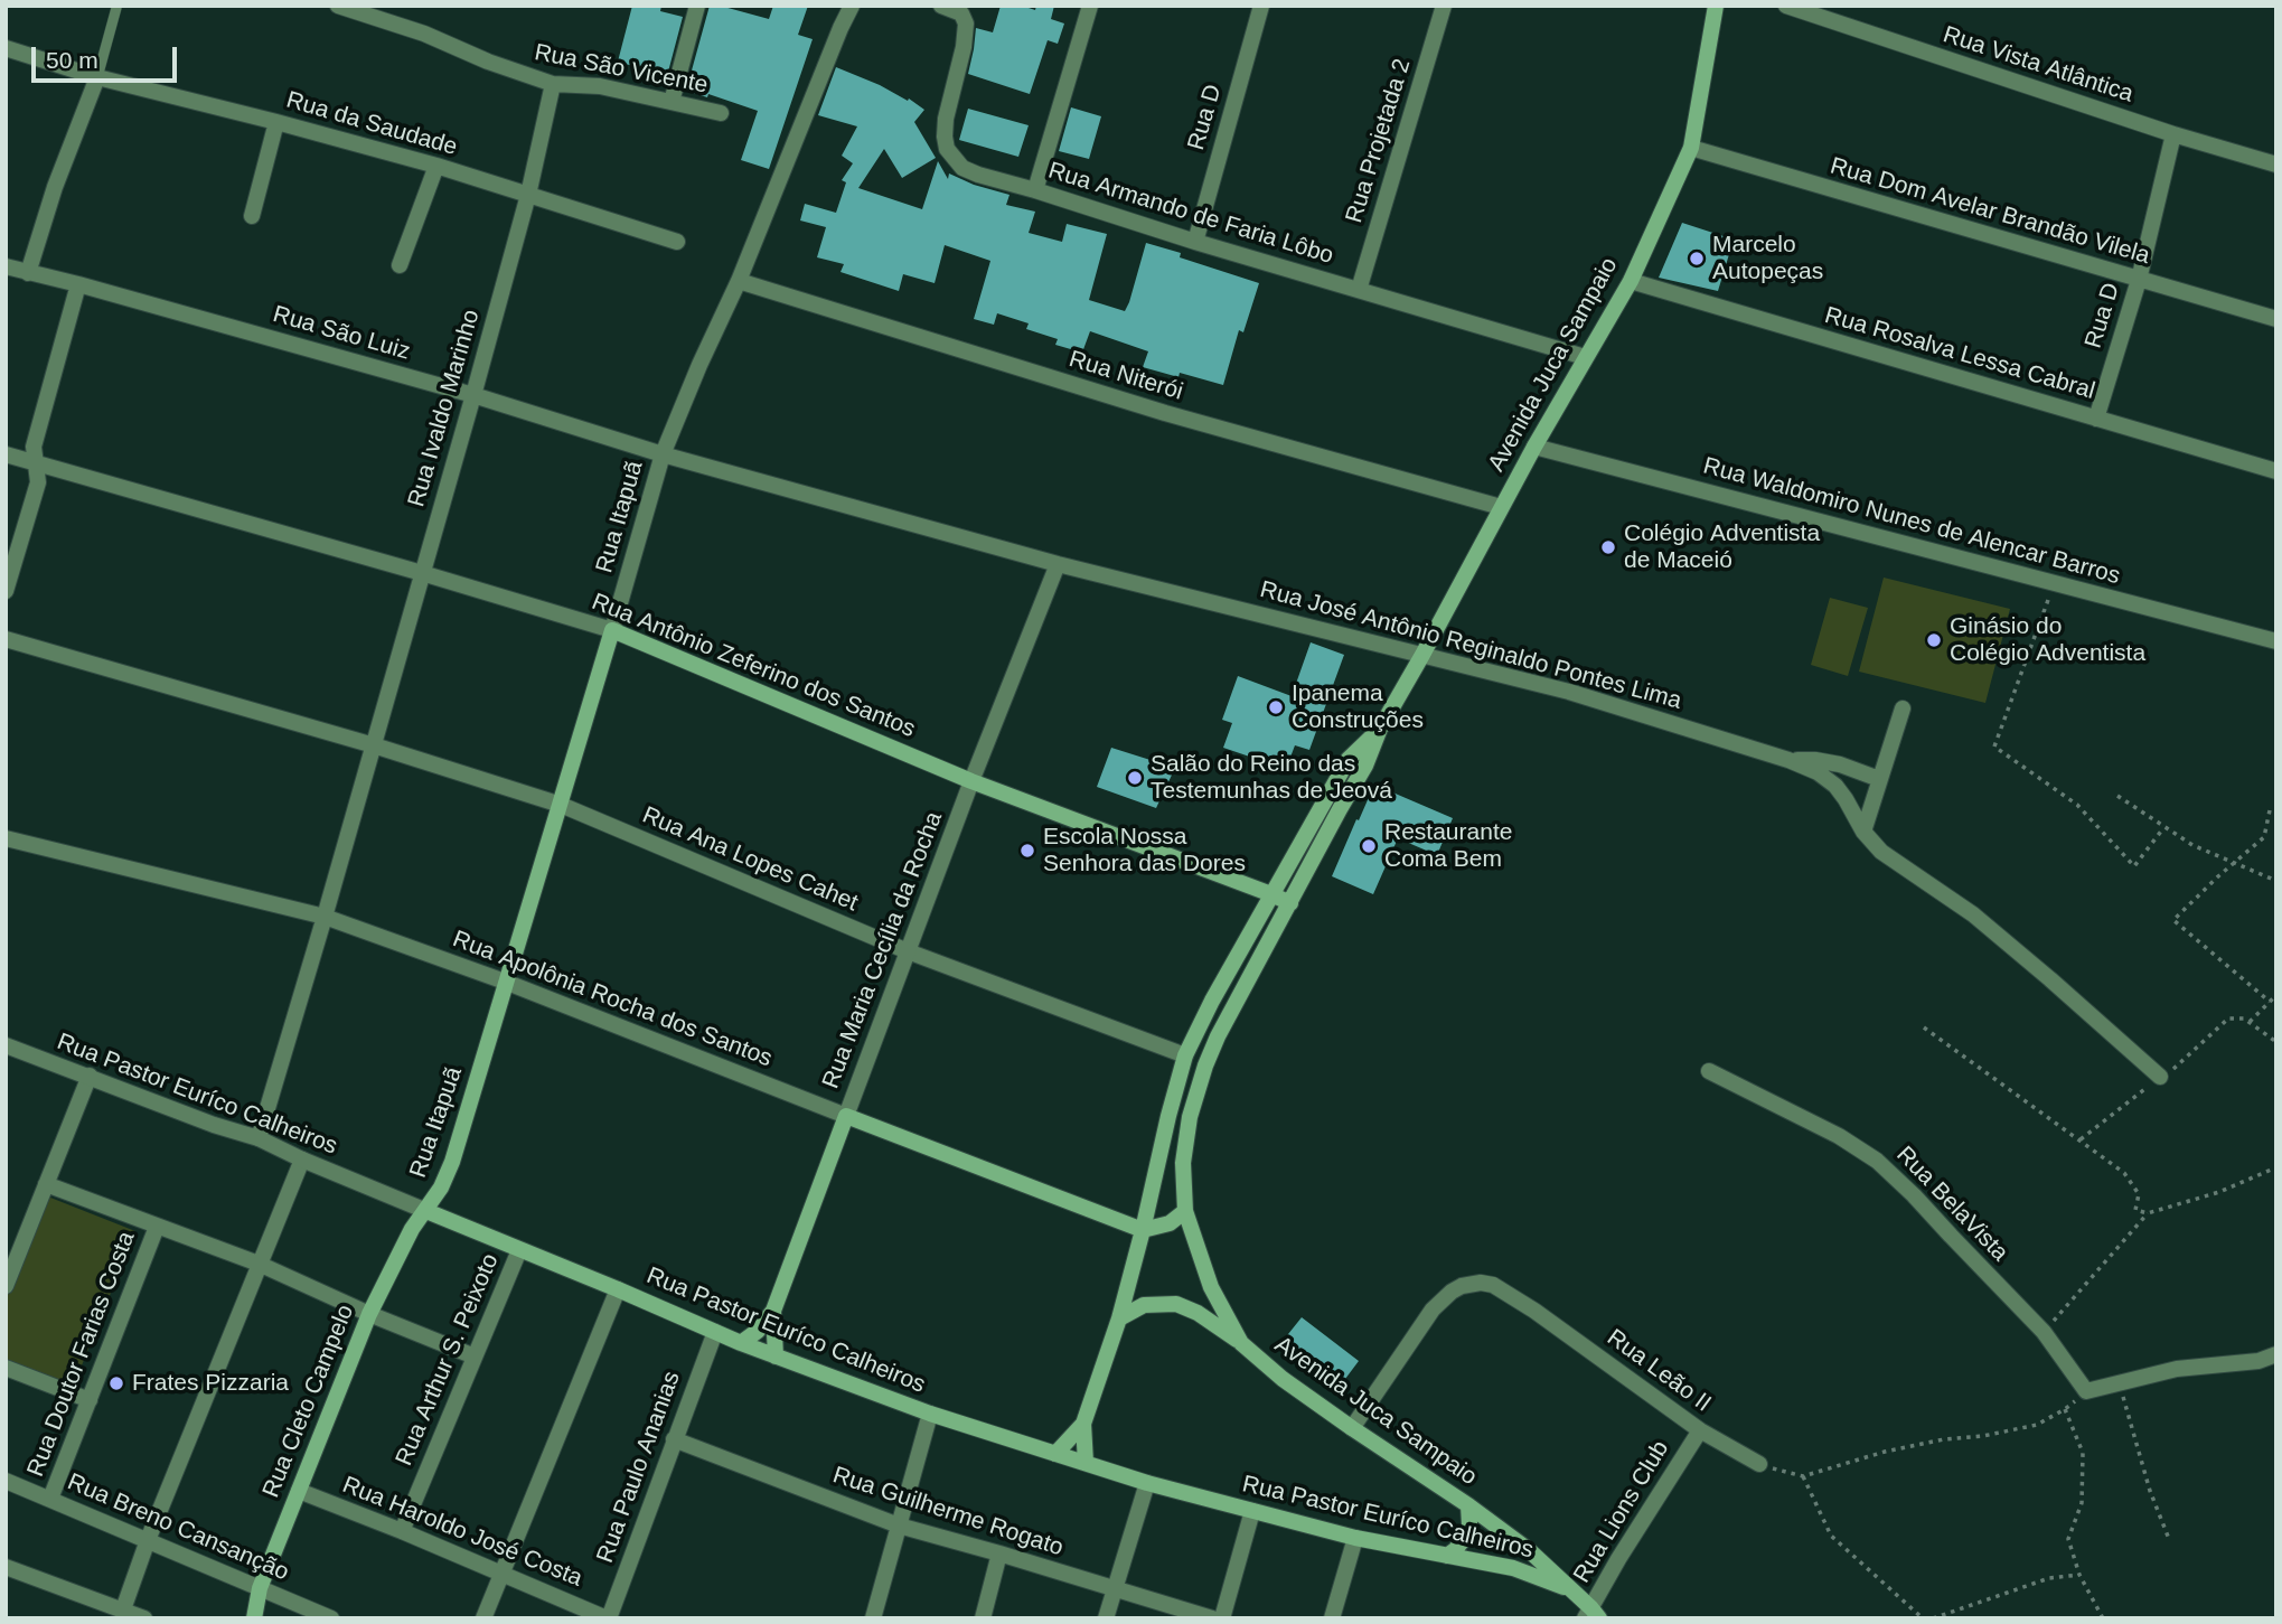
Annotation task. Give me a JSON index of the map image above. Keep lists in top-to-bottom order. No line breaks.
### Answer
{"streets":{"main road":["Avenida Juca Sampaio","Rua Itapuã","Rua Antônio Zeferino dos Santos","Rua Maria Cecília da Rocha","Rua Apolônia Rocha dos Santos","Rua Pastor Euríco Calheiros","Rua Cleto Campelo"],"street":["Rua Vista Atlântica","Rua São Vicente","Rua D","Rua da Saudade","Rua Projetada 2","Rua Dom Avelar Brandão Vilela","Rua Armando de Faria Lôbo","Rua São Luiz","Rua Rosalva Lessa Cabral","Rua Niterói","Rua Ivaldo Marinho","Rua Waldomiro Nunes de Alencar Barros","Rua José Antônio Reginaldo Pontes Lima","Rua Ana Lopes Cahet","Rua BelaVista","Rua Doutor Farias Costa","Rua Arthur S. Peixoto","Rua Leão II","Rua Paulo Ananias","Rua Guilherme Rogato","Rua Lions Club","Rua Breno Cansanção","Rua Haroldo José Costa"]},"crossings":[["Rua Vista Atlântica","Rua D"],["Rua São Vicente","Rua Ivaldo Marinho"],["Rua D","Rua Dom Avelar Brandão Vilela"],["Rua D","Rua Armando de Faria Lôbo"],["Rua D","Rua Rosalva Lessa Cabral"],["Rua da Saudade","Rua Ivaldo Marinho"],["Rua Projetada 2","Rua Armando de Faria Lôbo"],["Rua Dom Avelar Brandão Vilela","Avenida Juca Sampaio"],["Rua Armando de Faria Lôbo","Avenida Juca Sampaio"],["Rua São Luiz","Rua Ivaldo Marinho"],["Rua São Luiz","Rua Itapuã"],["Rua São Luiz","Rua José Antônio Reginaldo Pontes Lima"],["Rua Rosalva Lessa Cabral","Avenida Juca Sampaio"],["Avenida Juca Sampaio","Rua Niterói"],["Avenida Juca Sampaio","Rua Waldomiro Nunes de Alencar Barros"],["Avenida Juca Sampaio","Rua José Antônio Reginaldo Pontes Lima"],["Avenida Juca Sampaio","Rua Antônio Zeferino dos Santos"],["Avenida Juca Sampaio","Rua Ana Lopes Cahet"],["Avenida Juca Sampaio","Rua Apolônia Rocha dos Santos"],["Avenida Juca Sampaio","Rua Pastor Euríco Calheiros"],["Avenida Juca Sampaio","Rua Leão II"],["Avenida Juca Sampaio","Rua Lions Club"],["Rua Niterói","Rua Itapuã"],["Rua Ivaldo Marinho","Rua Antônio Zeferino dos Santos"],["Rua Ivaldo Marinho","Rua Apolônia Rocha dos Santos"],["Rua Ivaldo Marinho","Rua Pastor Euríco Calheiros"],["Rua Itapuã","Rua José Antônio Reginaldo Pontes Lima"],["Rua Itapuã","Rua Antônio Zeferino dos Santos"],["Rua Itapuã","Rua Ana Lopes Cahet"],["Rua Itapuã","Rua Apolônia Rocha dos Santos"],["Rua Itapuã","Rua Pastor Euríco Calheiros"],["Rua Itapuã","Rua Cleto Campelo"],["Rua José Antônio Reginaldo Pontes Lima","Rua Maria Cecília da Rocha"],["Rua Antônio Zeferino dos Santos","Rua Maria Cecília da Rocha"],["Rua Ana Lopes Cahet","Rua Maria Cecília da Rocha"],["Rua Maria Cecília da Rocha","Rua Apolônia Rocha dos Santos"],["Rua Maria Cecília da Rocha","Rua Pastor Euríco Calheiros"],["Rua Pastor Euríco Calheiros","Rua Arthur S. Peixoto"],["Rua Pastor Euríco Calheiros","Rua Cleto Campelo"],["Rua Pastor Euríco Calheiros","Rua Paulo Ananias"],["Rua Doutor Farias Costa","Rua Breno Cansanção"],["Rua Arthur S. Peixoto","Rua Haroldo José Costa"],["Rua Leão II","Rua Lions Club"],["Rua Cleto Campelo","Rua Breno Cansanção"],["Rua Cleto Campelo","Rua Haroldo José Costa"],["Rua Paulo Ananias","Rua Guilherme Rogato"],["Rua Paulo Ananias","Rua Haroldo José Costa"]],"places":["Marcelo Autopeças","Colégio Adventista de Maceió","Ginásio do Colégio Adventista","Ipanema Construções","Salão do Reino das Testemunhas de Jeová","Restaurante Coma Bem","Escola Nossa Senhora das Dores","Frates Pizzaria"],"scale_bar":"50 m"}
